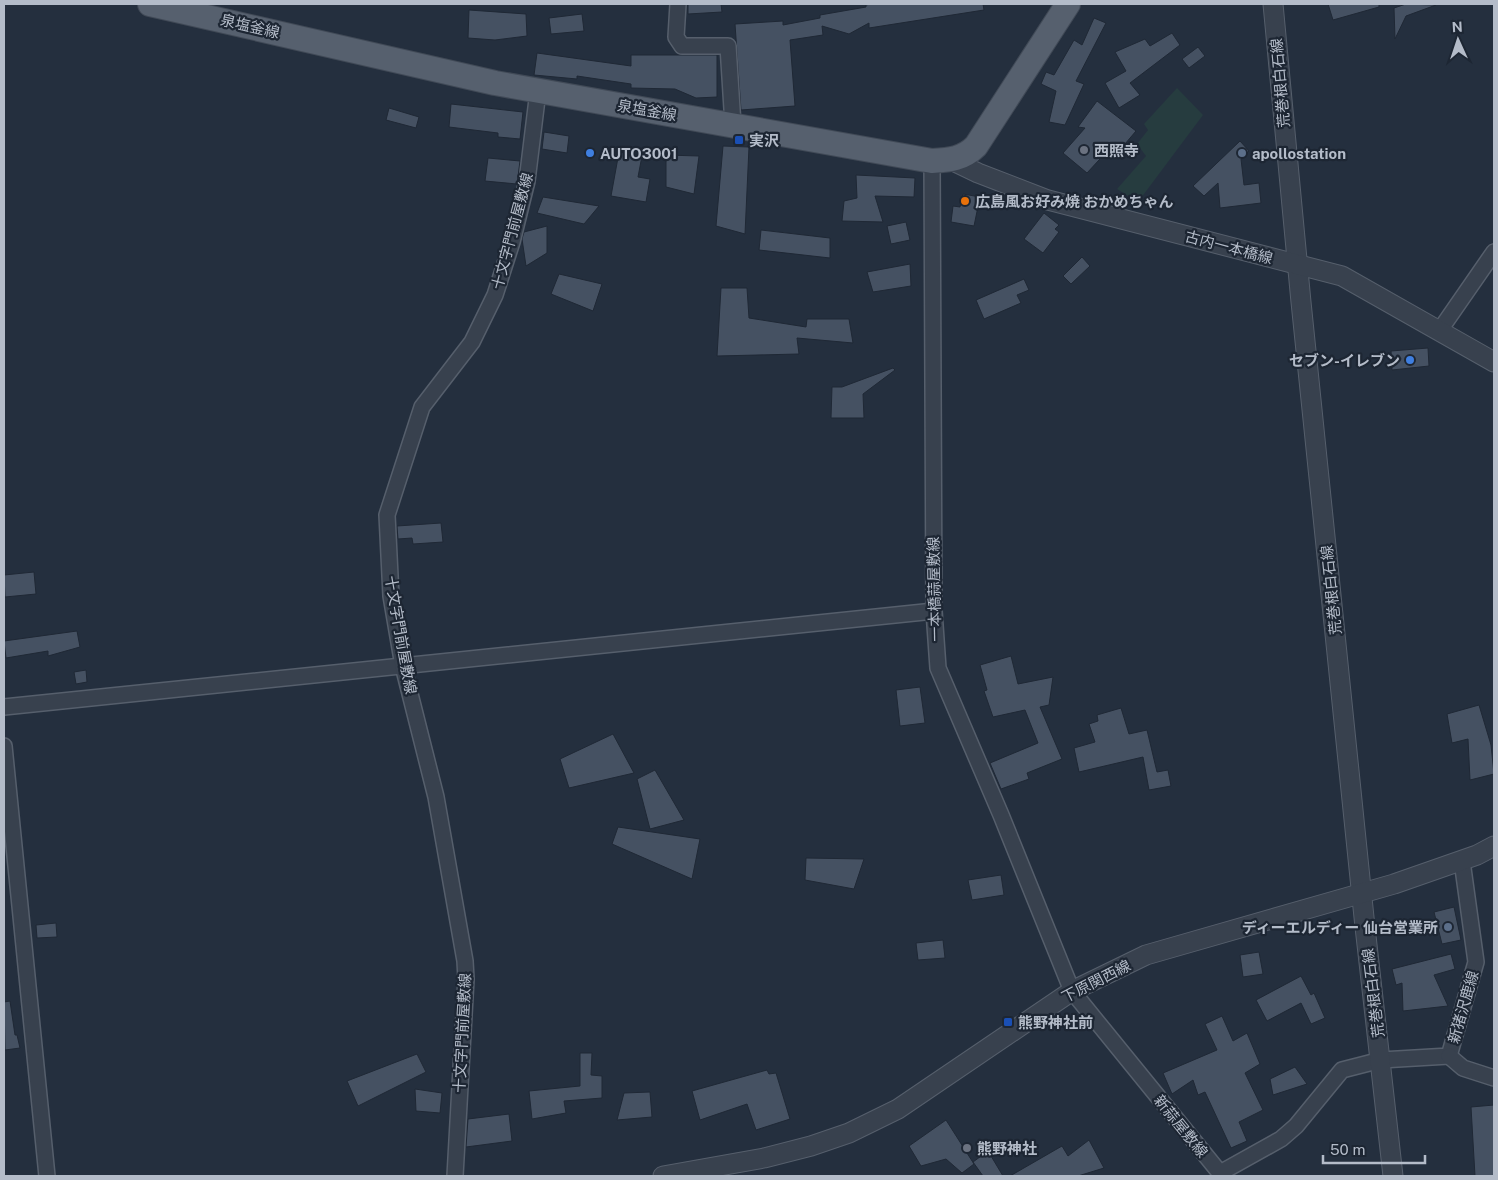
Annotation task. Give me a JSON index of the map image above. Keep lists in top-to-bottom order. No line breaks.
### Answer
{"streets":{"main road":["泉塩釜線"],"street":["荒巻根白石線","十文字門前屋敷線","古内一本橋線","一本橋蒜屋敷線","下原関西線","新猪沢鹿線","新蒜屋敷線"]},"crossings":[["泉塩釜線","十文字門前屋敷線"],["泉塩釜線","古内一本橋線"],["泉塩釜線","一本橋蒜屋敷線"],["荒巻根白石線","古内一本橋線"],["荒巻根白石線","下原関西線"],["荒巻根白石線","新猪沢鹿線"],["荒巻根白石線","新蒜屋敷線"],["古内一本橋線","一本橋蒜屋敷線"],["一本橋蒜屋敷線","下原関西線"],["一本橋蒜屋敷線","新蒜屋敷線"],["下原関西線","新猪沢鹿線"],["下原関西線","新蒜屋敷線"],["新猪沢鹿線","新蒜屋敷線"]],"places":{"transit":["実沢","熊野神社前"],"other":["西照寺","AUTO3001","apollostation","広島風お好み焼 おかめちゃん","セブン-イレブン","ディーエルディー 仙台営業所","熊野神社"]},"scale_bar":"50 m","north":"top"}
